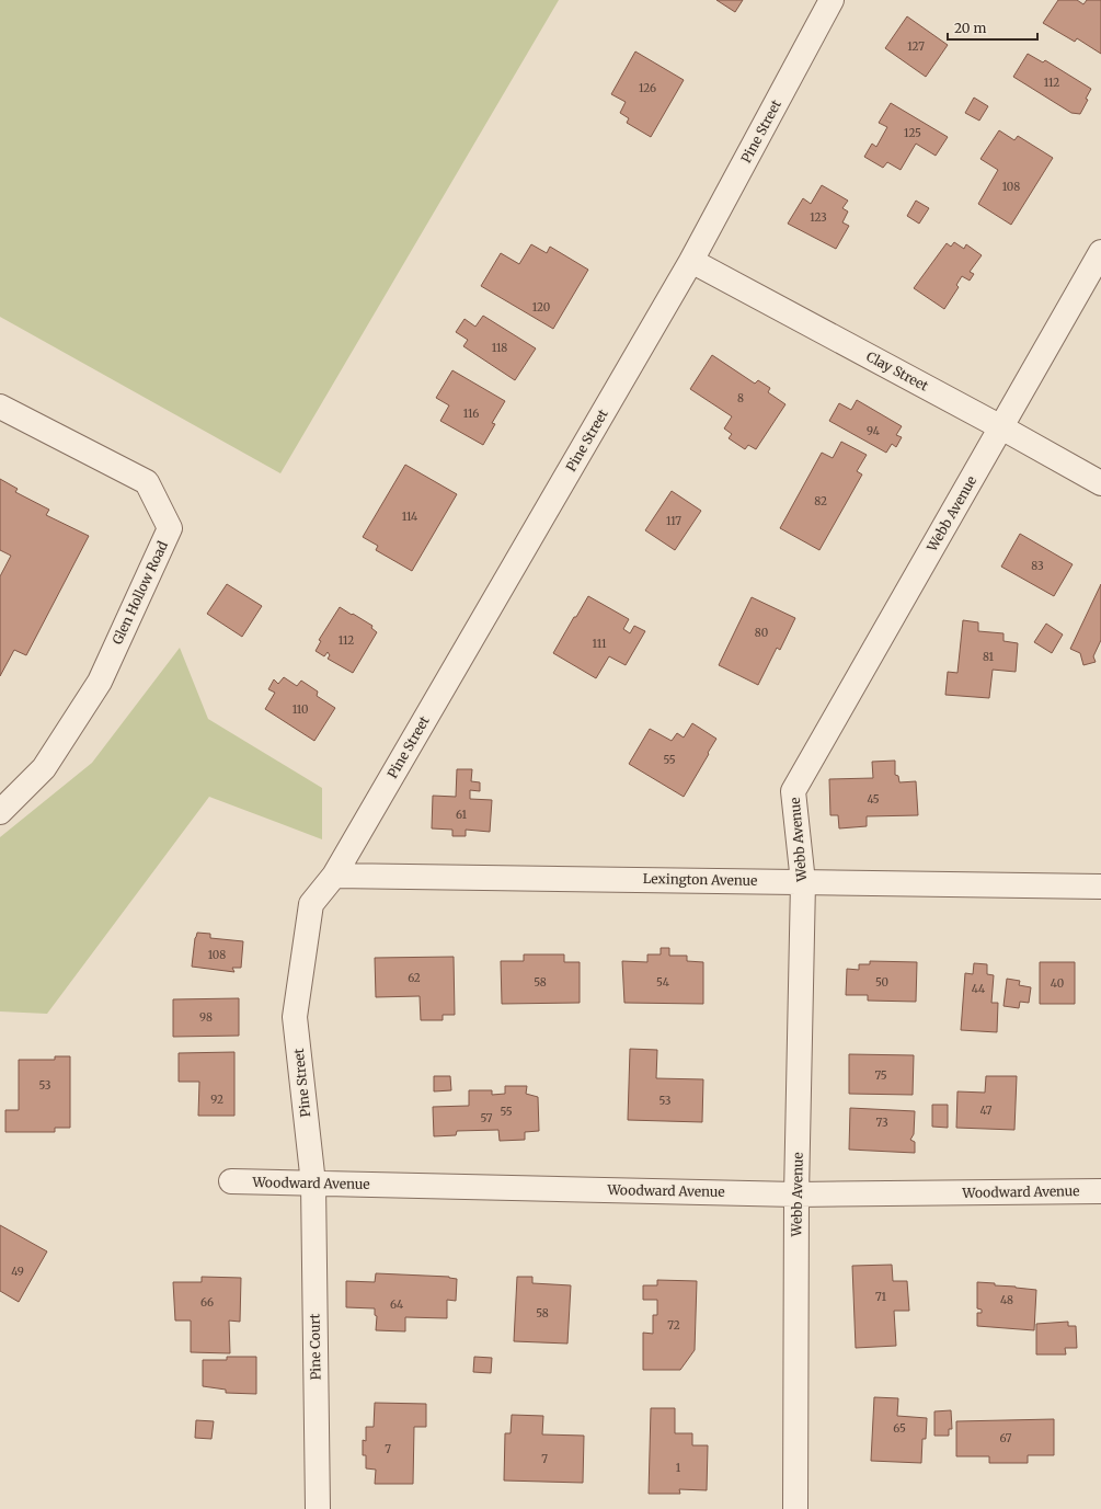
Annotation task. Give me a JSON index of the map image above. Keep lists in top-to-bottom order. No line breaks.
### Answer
{"streets":{"street":["Pine Street","Clay Street","Webb Avenue","Glen Hollow Road","Lexington Avenue","Woodward Avenue","Pine Court"]},"crossings":[["Pine Street","Clay Street"],["Pine Street","Lexington Avenue"],["Pine Street","Woodward Avenue"],["Pine Street","Pine Court"],["Clay Street","Webb Avenue"],["Webb Avenue","Lexington Avenue"],["Webb Avenue","Woodward Avenue"],["Woodward Avenue","Pine Court"]],"house_numbers":["127","112","126","125","108","123","120","118","8","116","94","82","114","117","83","80","112","111","81","110","55","45","61","108","62","58","54","50","40","44","98","75","53","92","53","47","55","57","73","49","71","48","66","64","58","72","65","67","7","7","1"],"scale_bar":"20 m"}
